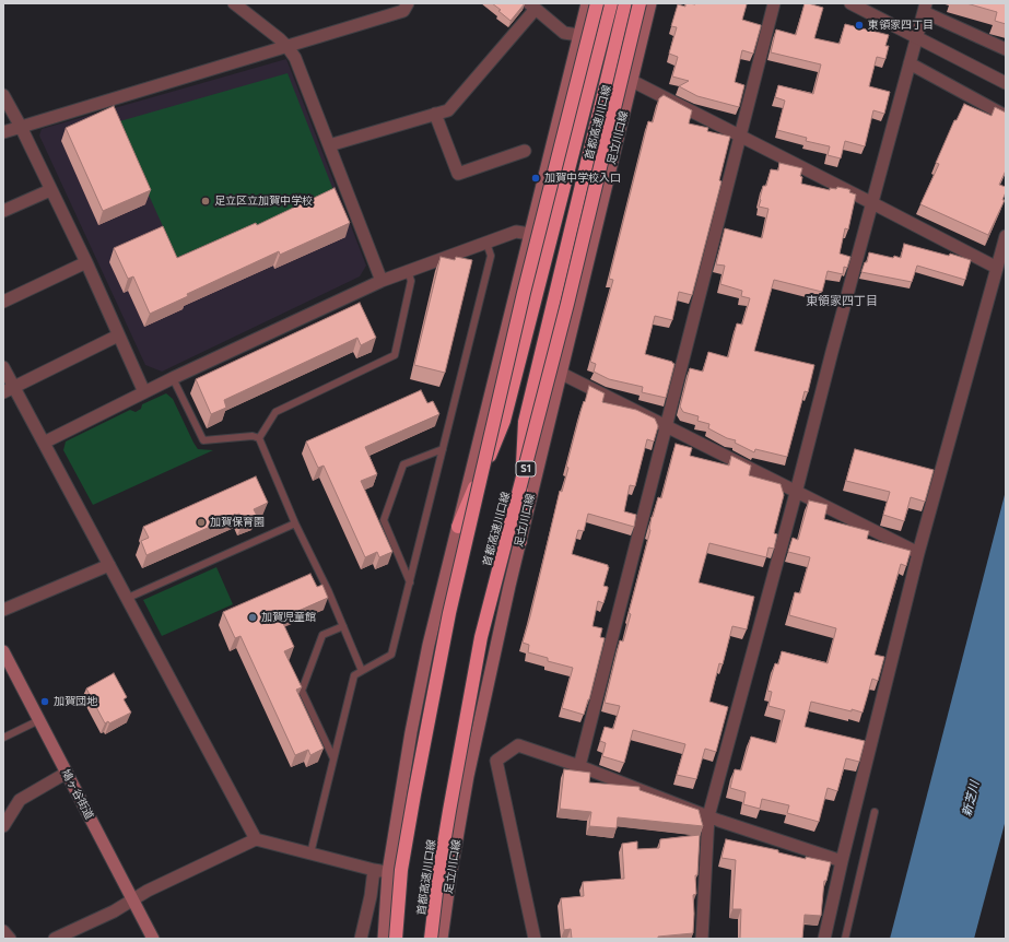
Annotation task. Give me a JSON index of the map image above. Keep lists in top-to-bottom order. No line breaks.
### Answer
{"streets":{"highway":["首都高速川口線","S1"],"main road":["足立川口線","鳩ヶ谷街道"]},"crossings":[["足立川口線","S1"]],"districts":["東領家四丁目"],"water":["新芝川"],"places":["東領家四丁目","加賀中学校入口","足立区立加賀中学校","加賀保育園","加賀児童館","加賀団地"]}
